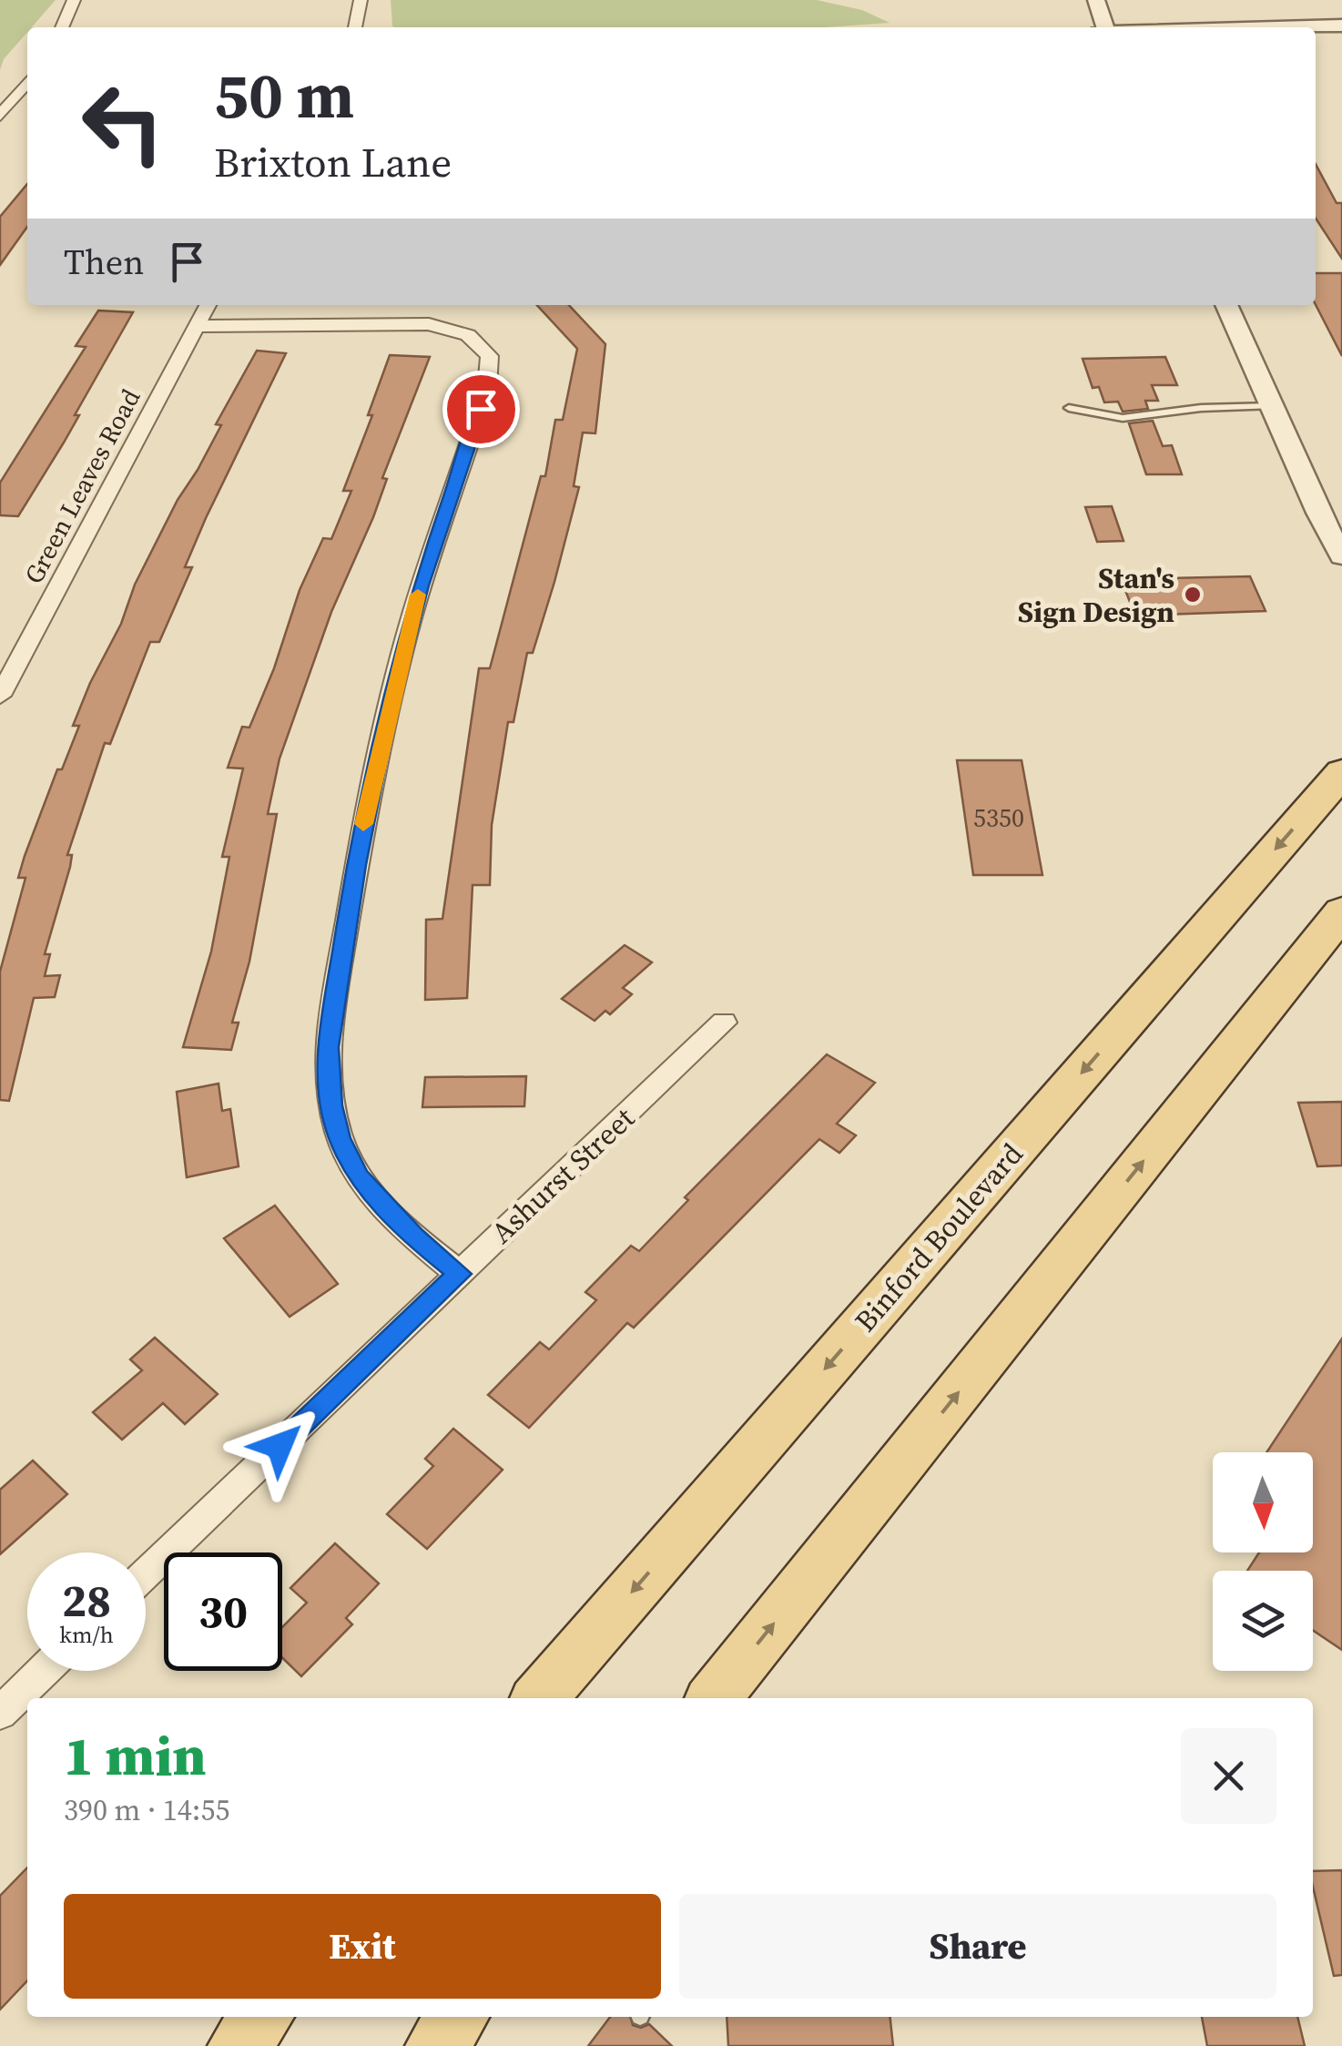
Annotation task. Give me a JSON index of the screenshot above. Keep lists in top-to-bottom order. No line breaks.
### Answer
{"streets":{"main road":["Binford Boulevard"],"street":["Green Leaves Road","Ashurst Street"]},"places":["Stan's Sign Design"],"house_numbers":["5350"],"north":"bottom","page":{"turn":["50 m","Brixton Lane"],"then":"Then","speed":"28 km/h","limit":"30","heading":["1 min","390 m · 14:55"],"buttons":["Exit","Share"]}}
